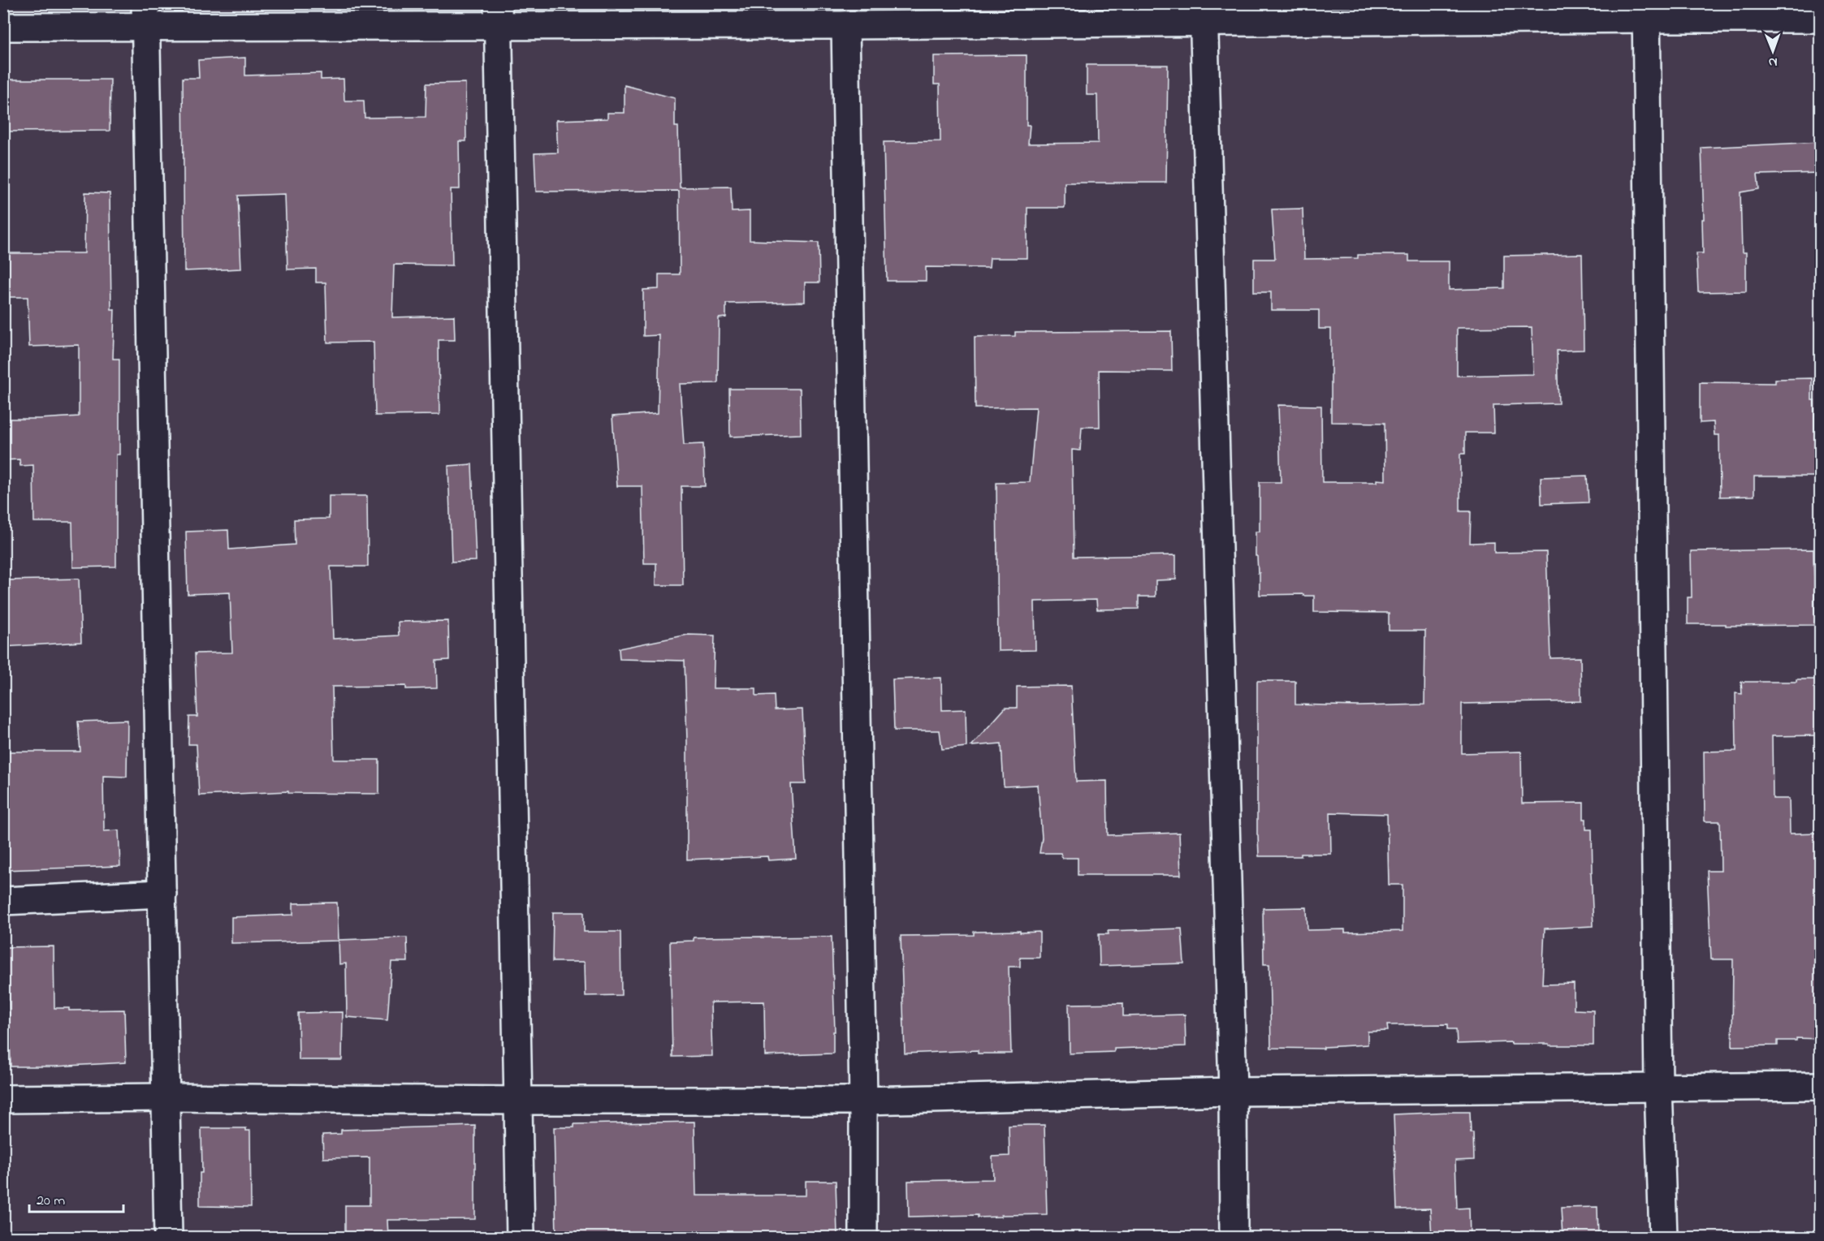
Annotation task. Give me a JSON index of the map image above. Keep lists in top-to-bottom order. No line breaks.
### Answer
{"scale_bar":"20 m","north":"bottom"}
